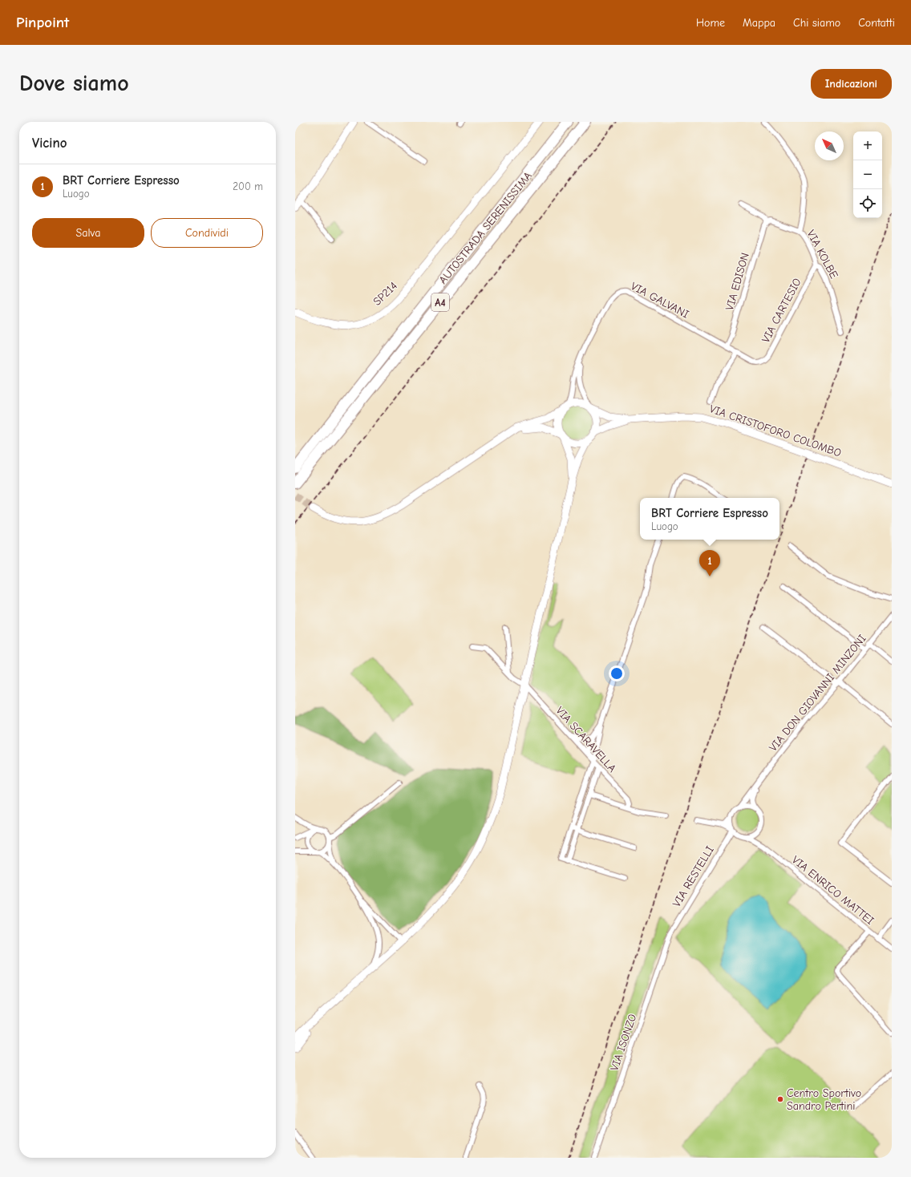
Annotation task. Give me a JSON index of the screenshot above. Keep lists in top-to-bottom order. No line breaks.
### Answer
{"streets":{"highway":["AUTOSTRADA SERENISSIMA","A4"],"street":["VIA KOLBE","VIA EDISON","SP214","VIA GALVANI","VIA CARTESIO","VIA CRISTOFORO COLOMBO","VIA DON GIOVANNI MINZONI","VIA SCARAVELLA","VIA RESTELLI","VIA ENRICO MATTEI","VIA ISONZO"]},"crossings":[["VIA KOLBE","VIA CARTESIO"],["VIA EDISON","VIA GALVANI"],["VIA GALVANI","VIA CARTESIO"],["VIA GALVANI","VIA CRISTOFORO COLOMBO"],["VIA DON GIOVANNI MINZONI","VIA RESTELLI"],["VIA DON GIOVANNI MINZONI","VIA ENRICO MATTEI"],["VIA RESTELLI","VIA ENRICO MATTEI"],["VIA RESTELLI","VIA ISONZO"]],"places":["Centro Sportivo Sandro Pertini"],"north":"top left","page":{"header":"Pinpoint","nav":["Home","Mappa","Chi siamo","Contatti"],"buttons":["Indicazioni",["Salva","Condividi"]],"title":"Dove siamo","heading":"Vicino","map_buttons":["+","−"],"list":[{"mark":"1","name":"BRT Corriere Espresso","note":"Luogo","value":"200 m"}],"popup":["BRT Corriere Espresso","Luogo"],"pins":"1"}}
